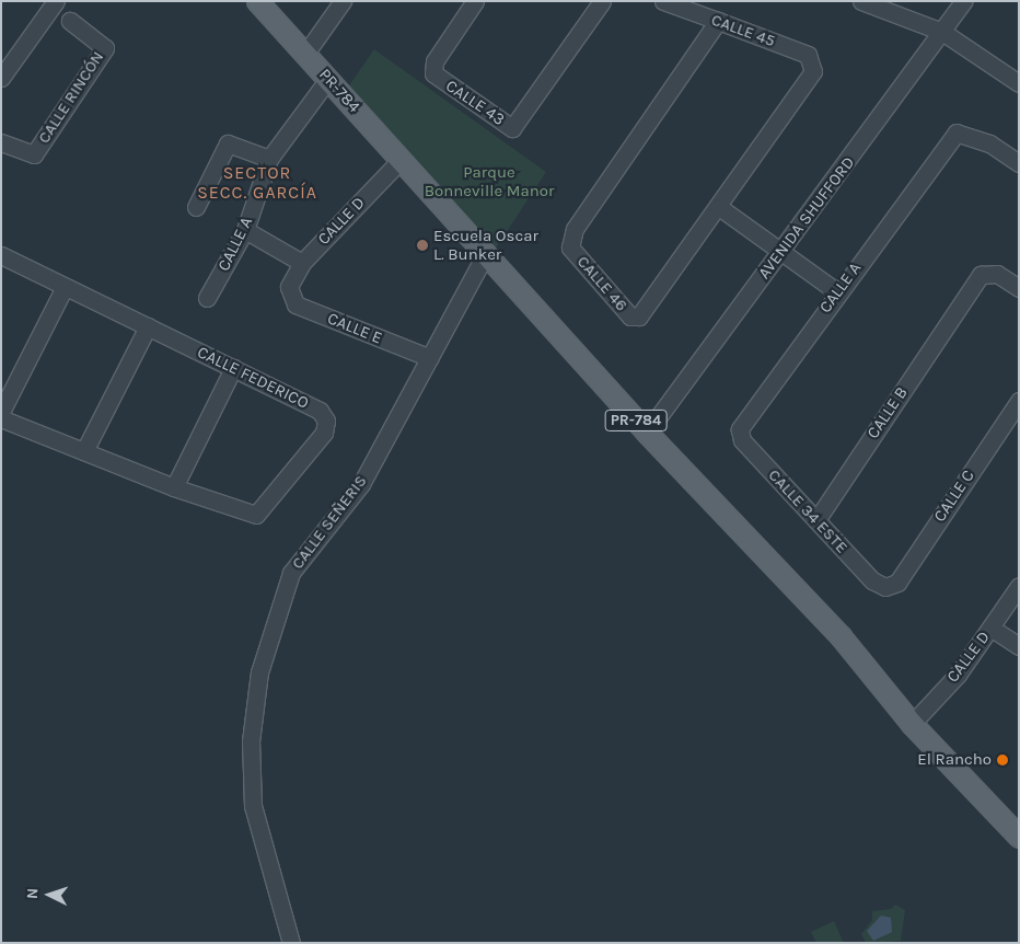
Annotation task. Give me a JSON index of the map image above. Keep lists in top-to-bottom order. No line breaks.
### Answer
{"streets":{"main road":["PR-784"],"street":["CALLE 45","CALLE RINCÓN","CALLE 43","AVENIDA SHUFFORD","CALLE D","CALLE A","CALLE 46","CALLE E","CALLE FEDERICO","CALLE B","CALLE C","CALLE 34 ESTE","CALLE SEÑERIS"]},"crossings":[["CALLE 45","CALLE 46"],["PR-784","AVENIDA SHUFFORD"],["PR-784","CALLE D"],["PR-784","CALLE A"],["PR-784","CALLE SEÑERIS"],["CALLE D","CALLE E"],["CALLE A","CALLE 34 ESTE"],["CALLE E","CALLE SEÑERIS"],["CALLE B","CALLE 34 ESTE"],["CALLE C","CALLE 34 ESTE"]],"districts":["SECTOR SECC. GARCÍA"],"parks":["Parque Bonneville Manor"],"places":["Escuela Oscar L. Bunker","El Rancho"],"north":"left"}
